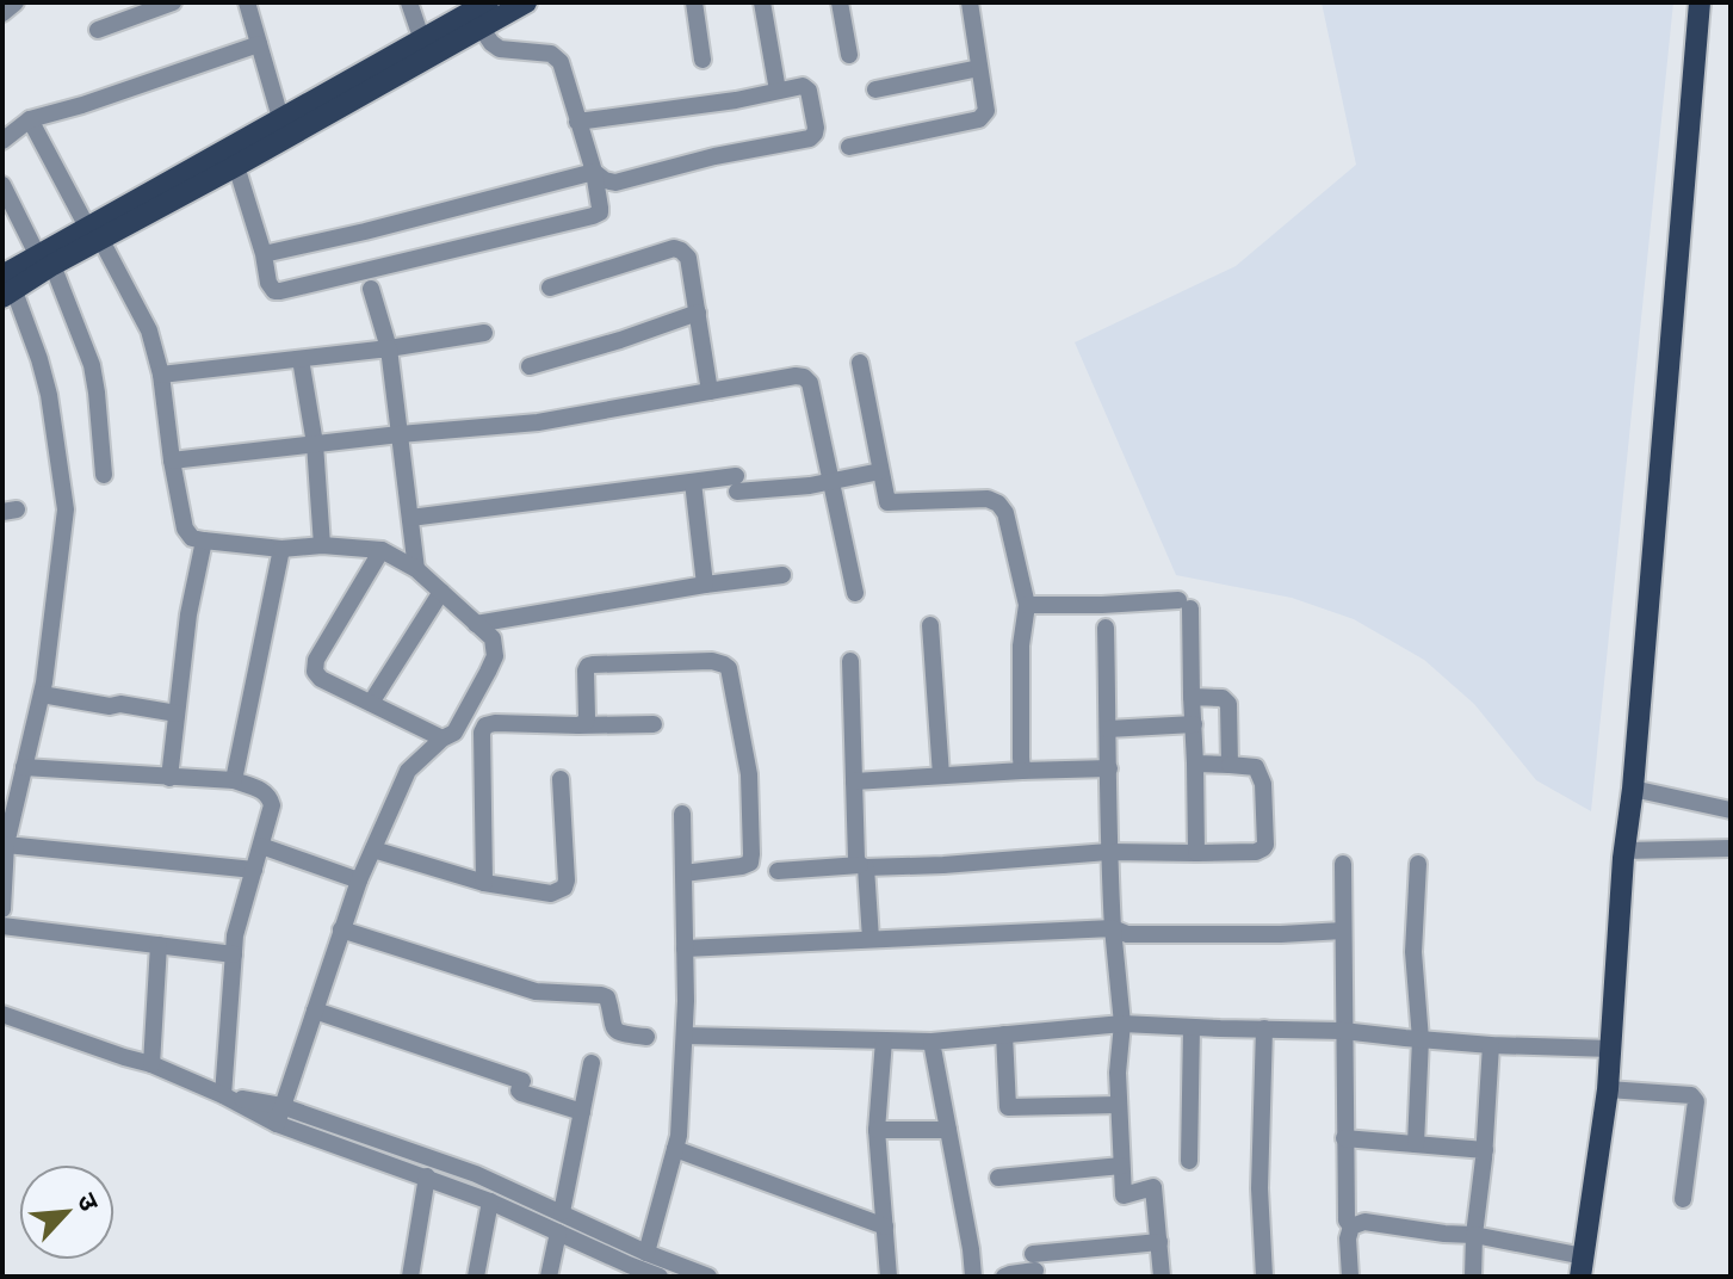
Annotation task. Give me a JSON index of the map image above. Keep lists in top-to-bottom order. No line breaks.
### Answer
{"north":"top right"}
